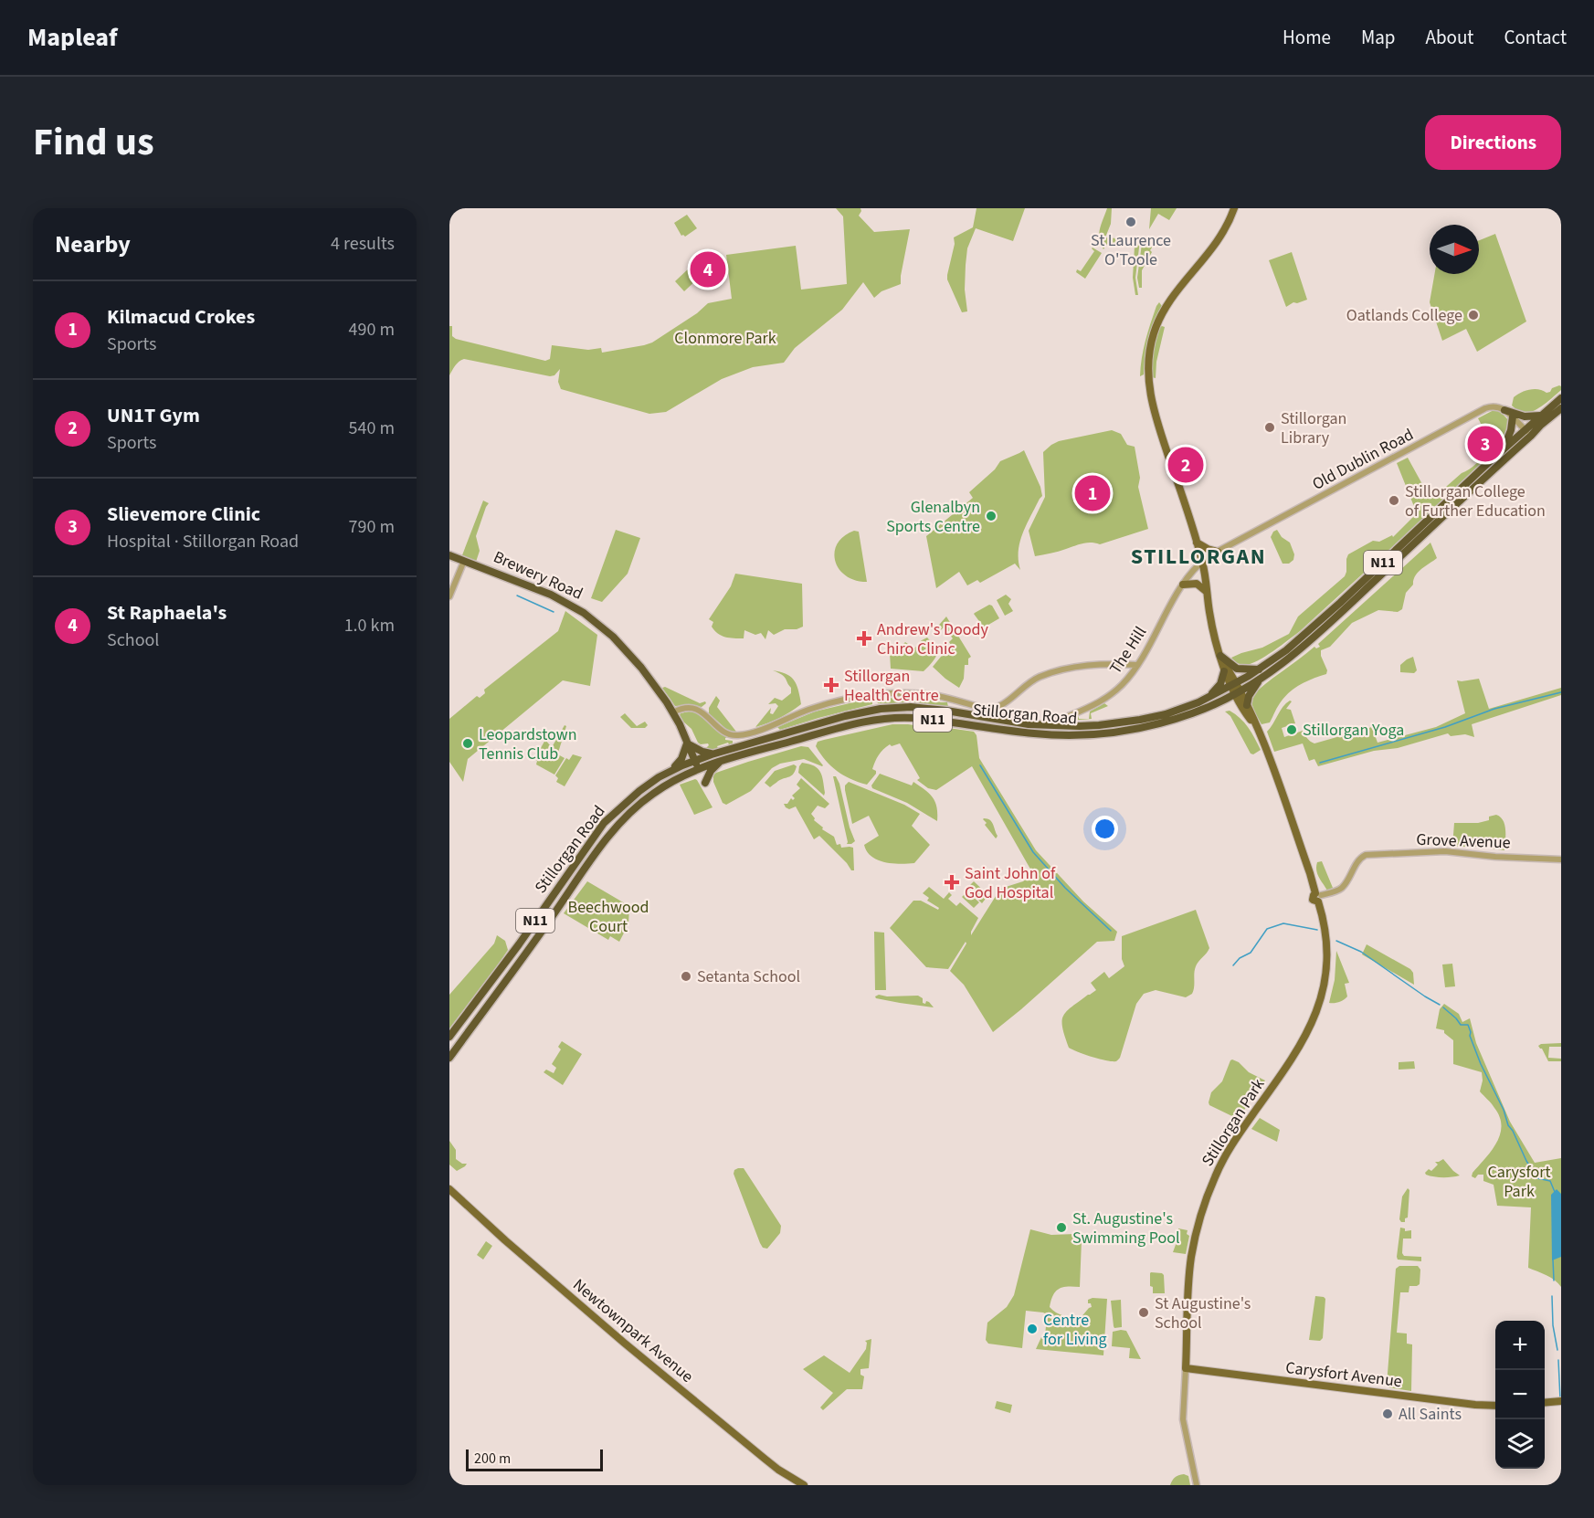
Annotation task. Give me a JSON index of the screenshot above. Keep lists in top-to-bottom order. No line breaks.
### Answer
{"streets":{"highway":["N11","Brewery Road","Stillorgan Road"],"main road":["Stillorgan Park","Newtownpark Avenue","Carysfort Avenue"],"street":["Old Dublin Road","The Hill","Grove Avenue"]},"crossings":[["Old Dublin Road","The Hill"],["N11","Stillorgan Road"],["Brewery Road","Stillorgan Road"],["The Hill","Stillorgan Road"],["Stillorgan Road","Stillorgan Park"],["Grove Avenue","Stillorgan Park"],["Stillorgan Park","Carysfort Avenue"]],"districts":["STILLORGAN"],"parks":["Clonmore Park","Beechwood Court","Carysfort Park"],"places":{"other":["St Laurence O'Toole","Oatlands College","Stillorgan Library","Stillorgan College of Further Education","Glenalbyn Sports Centre","Stillorgan Yoga","Leopardstown Tennis Club","Setanta School","St. Augustine's Swimming Pool","St Augustine's School","Centre for Living","All Saints"],"health":["Andrew's Doody Chiro Clinic","Stillorgan Health Centre","Saint John of God Hospital"]},"scale_bar":"200 m","north":"right","page":{"header":"Mapleaf","nav":["Home","Map","About","Contact"],"title":"Find us","buttons":"Directions","heading":["Nearby","4 results"],"pins":["4","3","2","1"],"list":[{"mark":"1","name":"Kilmacud Crokes","note":"Sports","value":"490 m"},{"mark":"2","name":"UN1T Gym","note":"Sports","value":"540 m"},{"mark":"3","name":"Slievemore Clinic","note":"Hospital · Stillorgan Road","value":"790 m"},{"mark":"4","name":"St Raphaela's","note":"School","value":"1.0 km"}],"map_buttons":["+","−"],"scale":"200 m"}}
